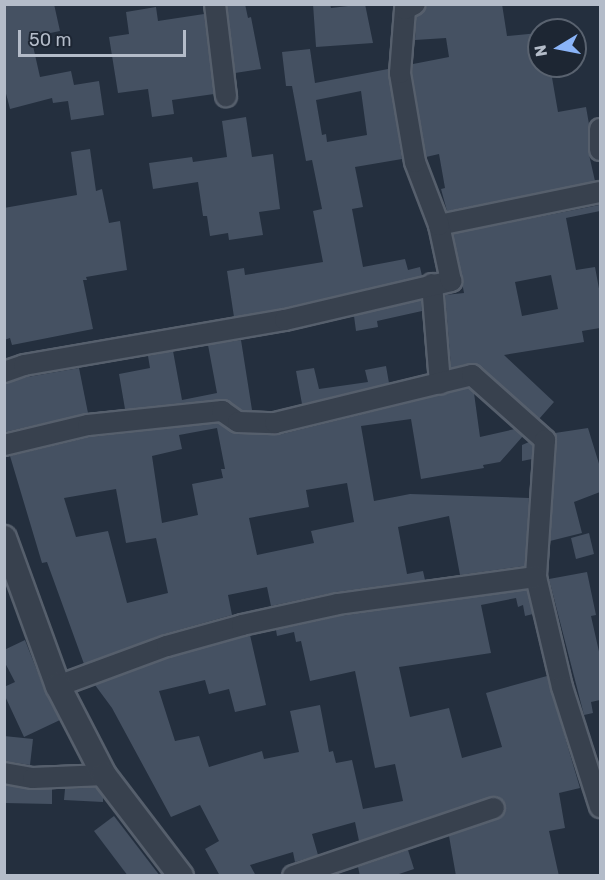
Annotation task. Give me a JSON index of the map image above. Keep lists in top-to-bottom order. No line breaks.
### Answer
{"scale_bar":"50 m","north":"left"}
